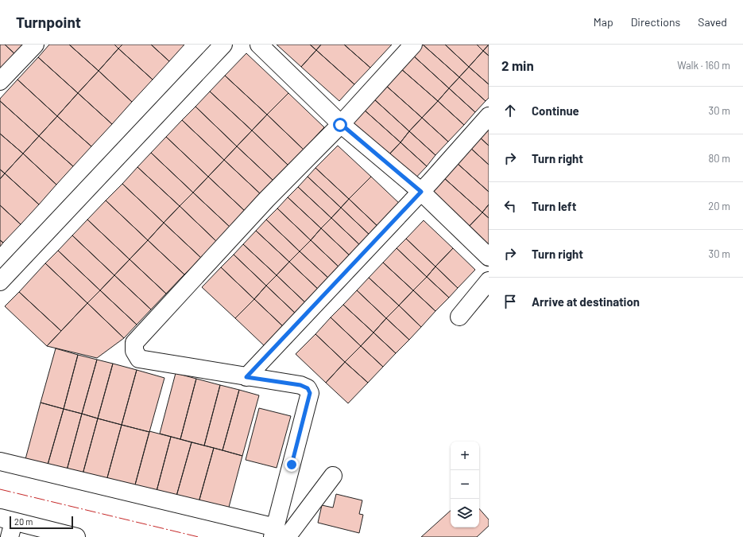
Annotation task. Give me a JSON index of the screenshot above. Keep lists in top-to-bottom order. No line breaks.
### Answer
{"scale_bar":"20 m","page":{"header":"Turnpoint","nav":["Map","Directions","Saved"],"heading":["2 min","Walk · 160 m"],"list":[["Continue","30 m"],["Turn right","80 m"],["Turn left","20 m"],["Turn right","30 m"],"Arrive at destination"],"map_buttons":["+","−"],"scale":"20 m"}}
